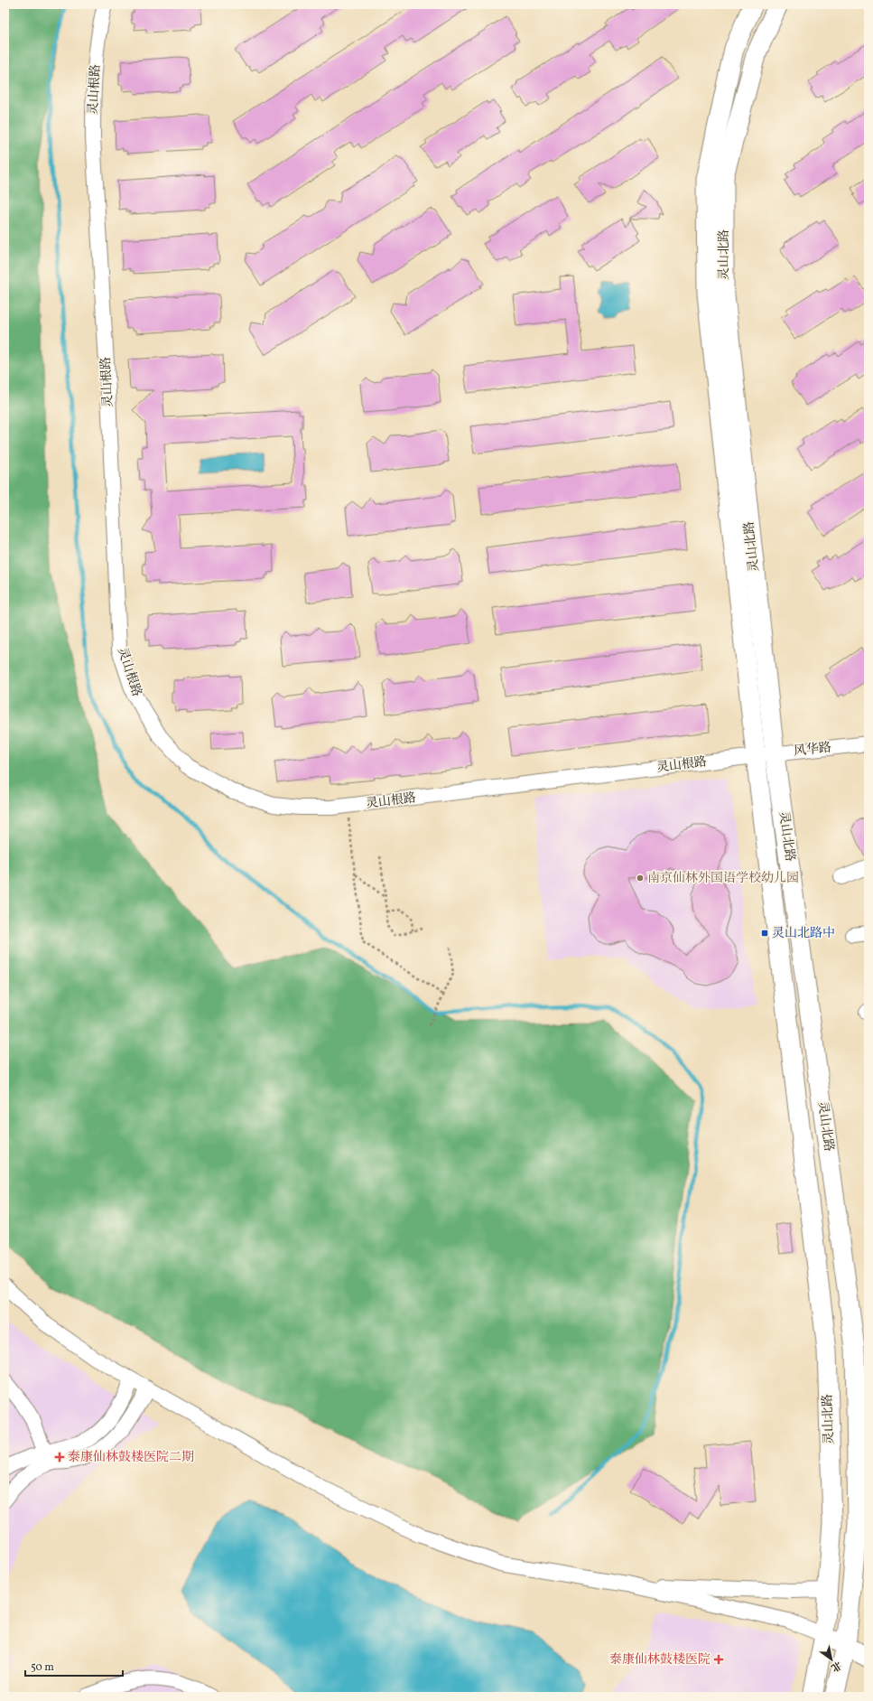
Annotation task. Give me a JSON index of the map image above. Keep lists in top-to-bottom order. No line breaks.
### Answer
{"streets":{"main road":["灵山北路"],"street":["灵山根路","风华路"]},"crossings":[["灵山根路","灵山北路"],["灵山根路","风华路"],["灵山北路","风华路"]],"places":{"other":["南京仙林外国语学校幼儿园"],"transit":["灵山北路中"],"health":["泰康仙林鼓楼医院二期","泰康仙林鼓楼医院"]},"scale_bar":"50 m","north":"bottom right"}
